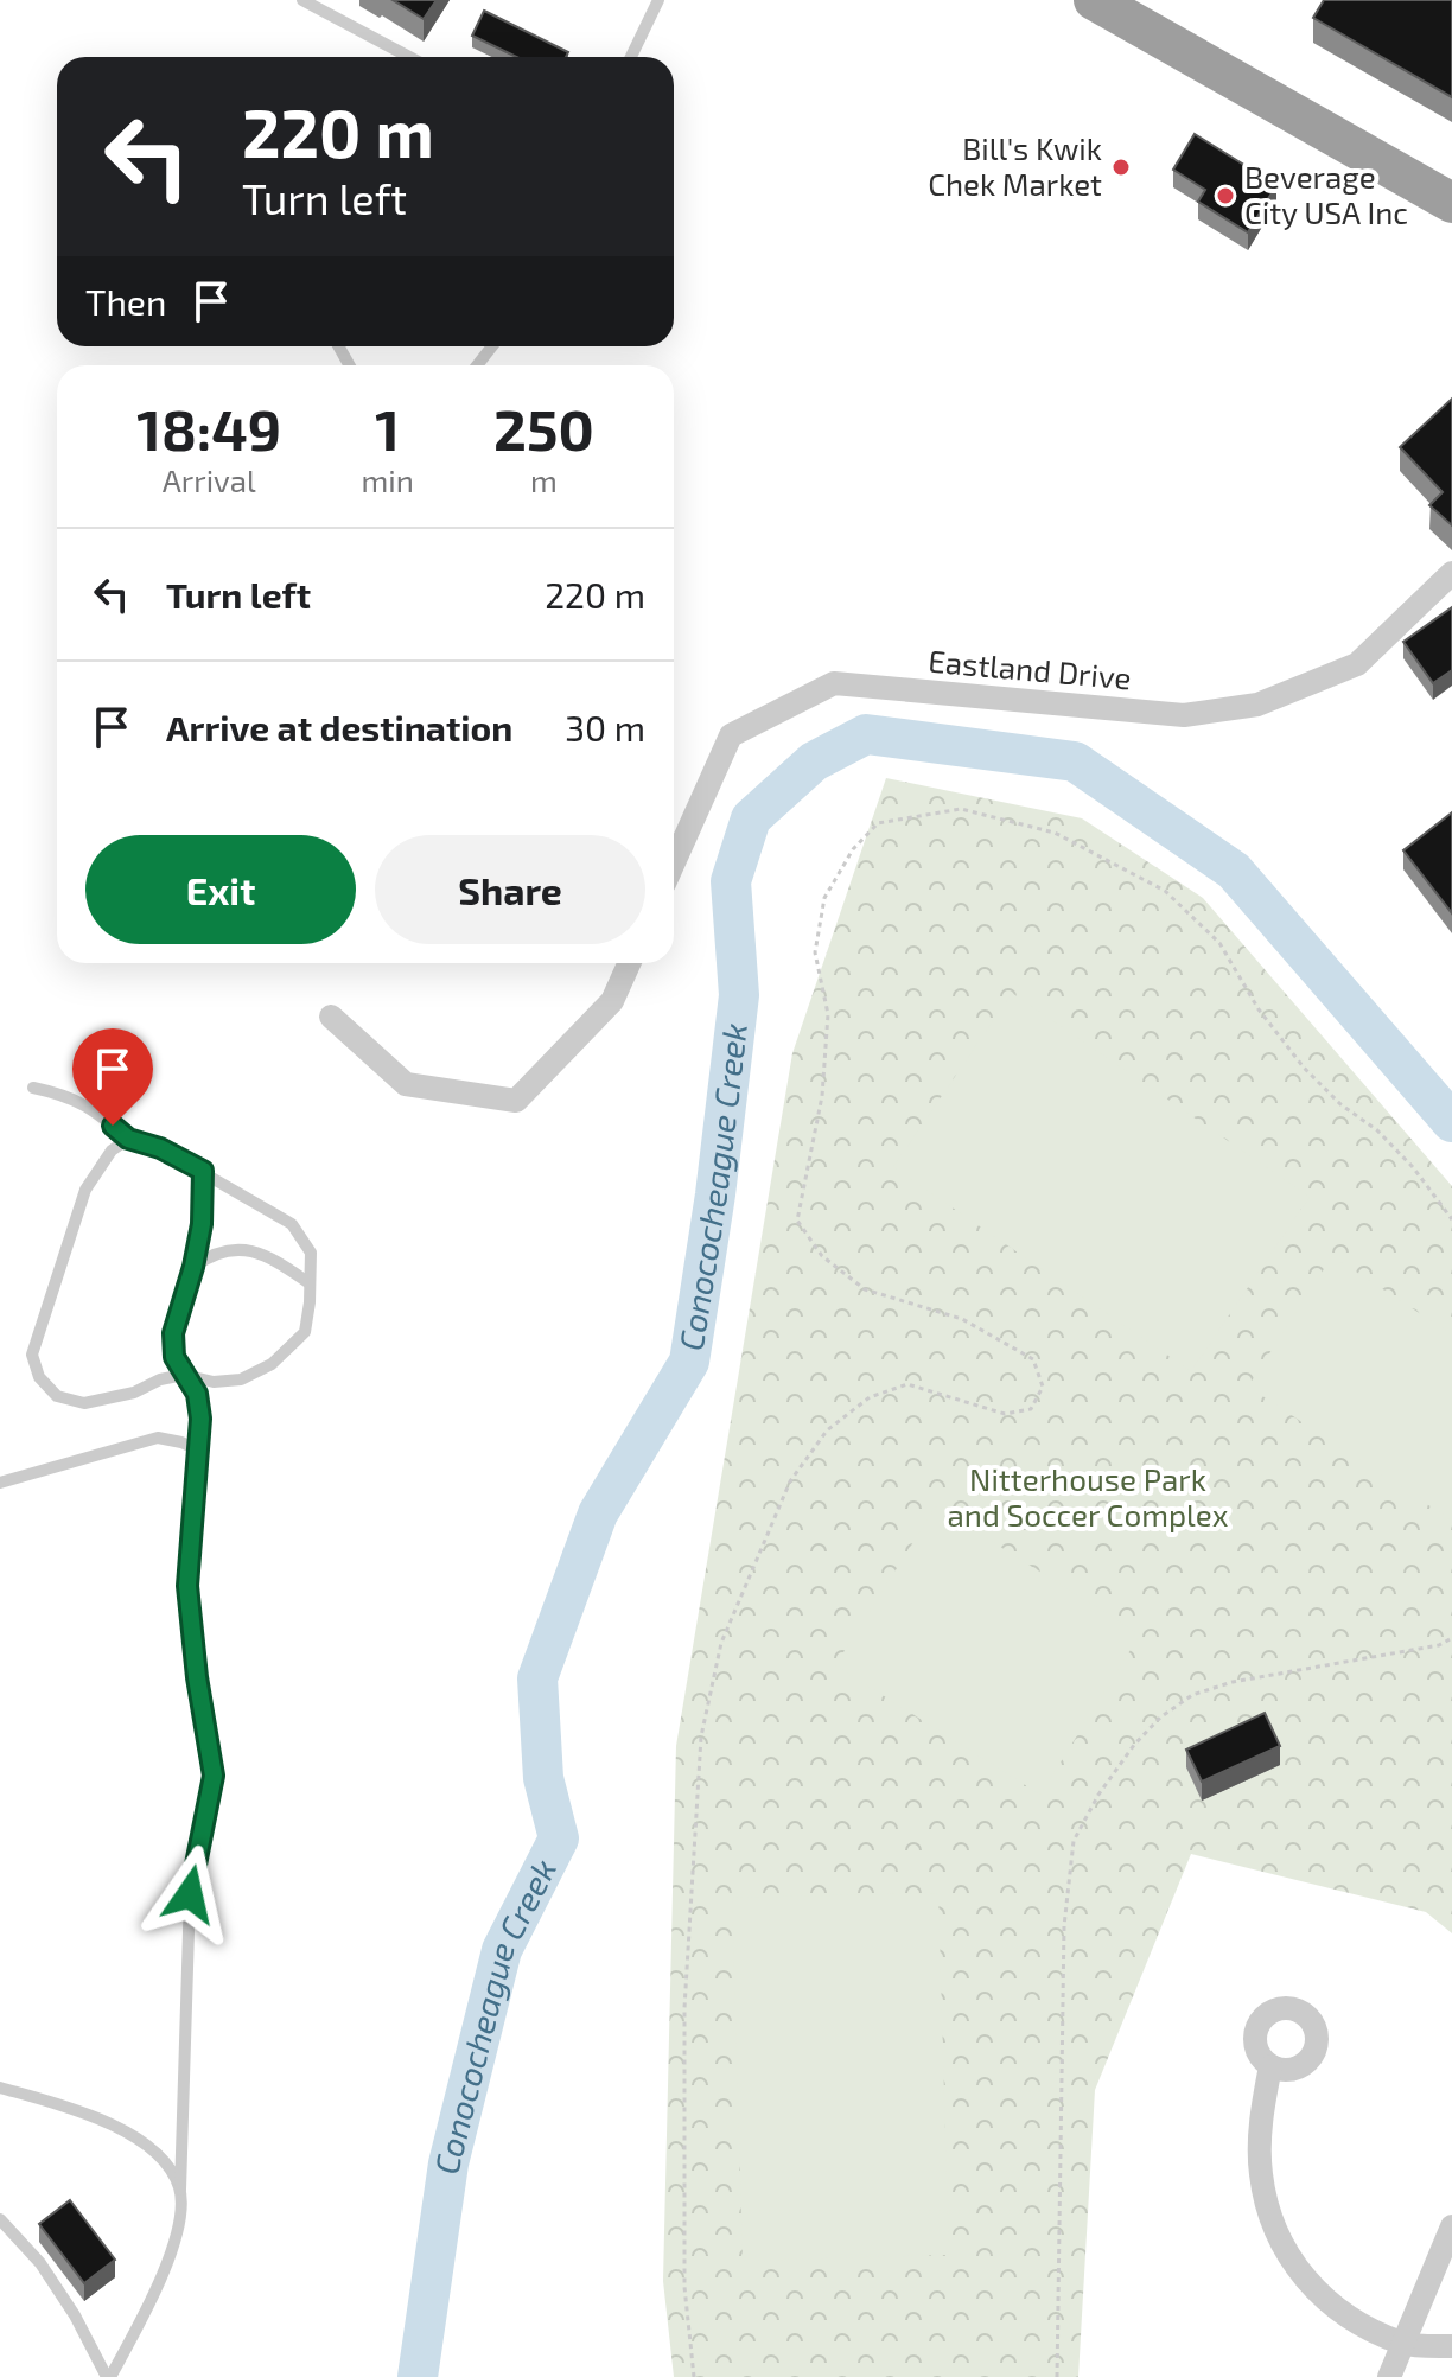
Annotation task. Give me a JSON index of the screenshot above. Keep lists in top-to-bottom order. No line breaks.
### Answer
{"streets":{"street":["Eastland Drive"]},"water":["Conococheague Creek"],"parks":["Nitterhouse Park and Soccer Complex"],"places":["Bill's Kwik Chek Market","Beverage City USA Inc"],"page":{"turn":["220 m","Turn left"],"then":"Then","eta":["18:49","Arrival","1","min","250","m"],"list":[{"name":"Turn left","value":"220 m"},{"name":"Arrive at destination","value":"30 m"}],"buttons":["Exit","Share"]}}
